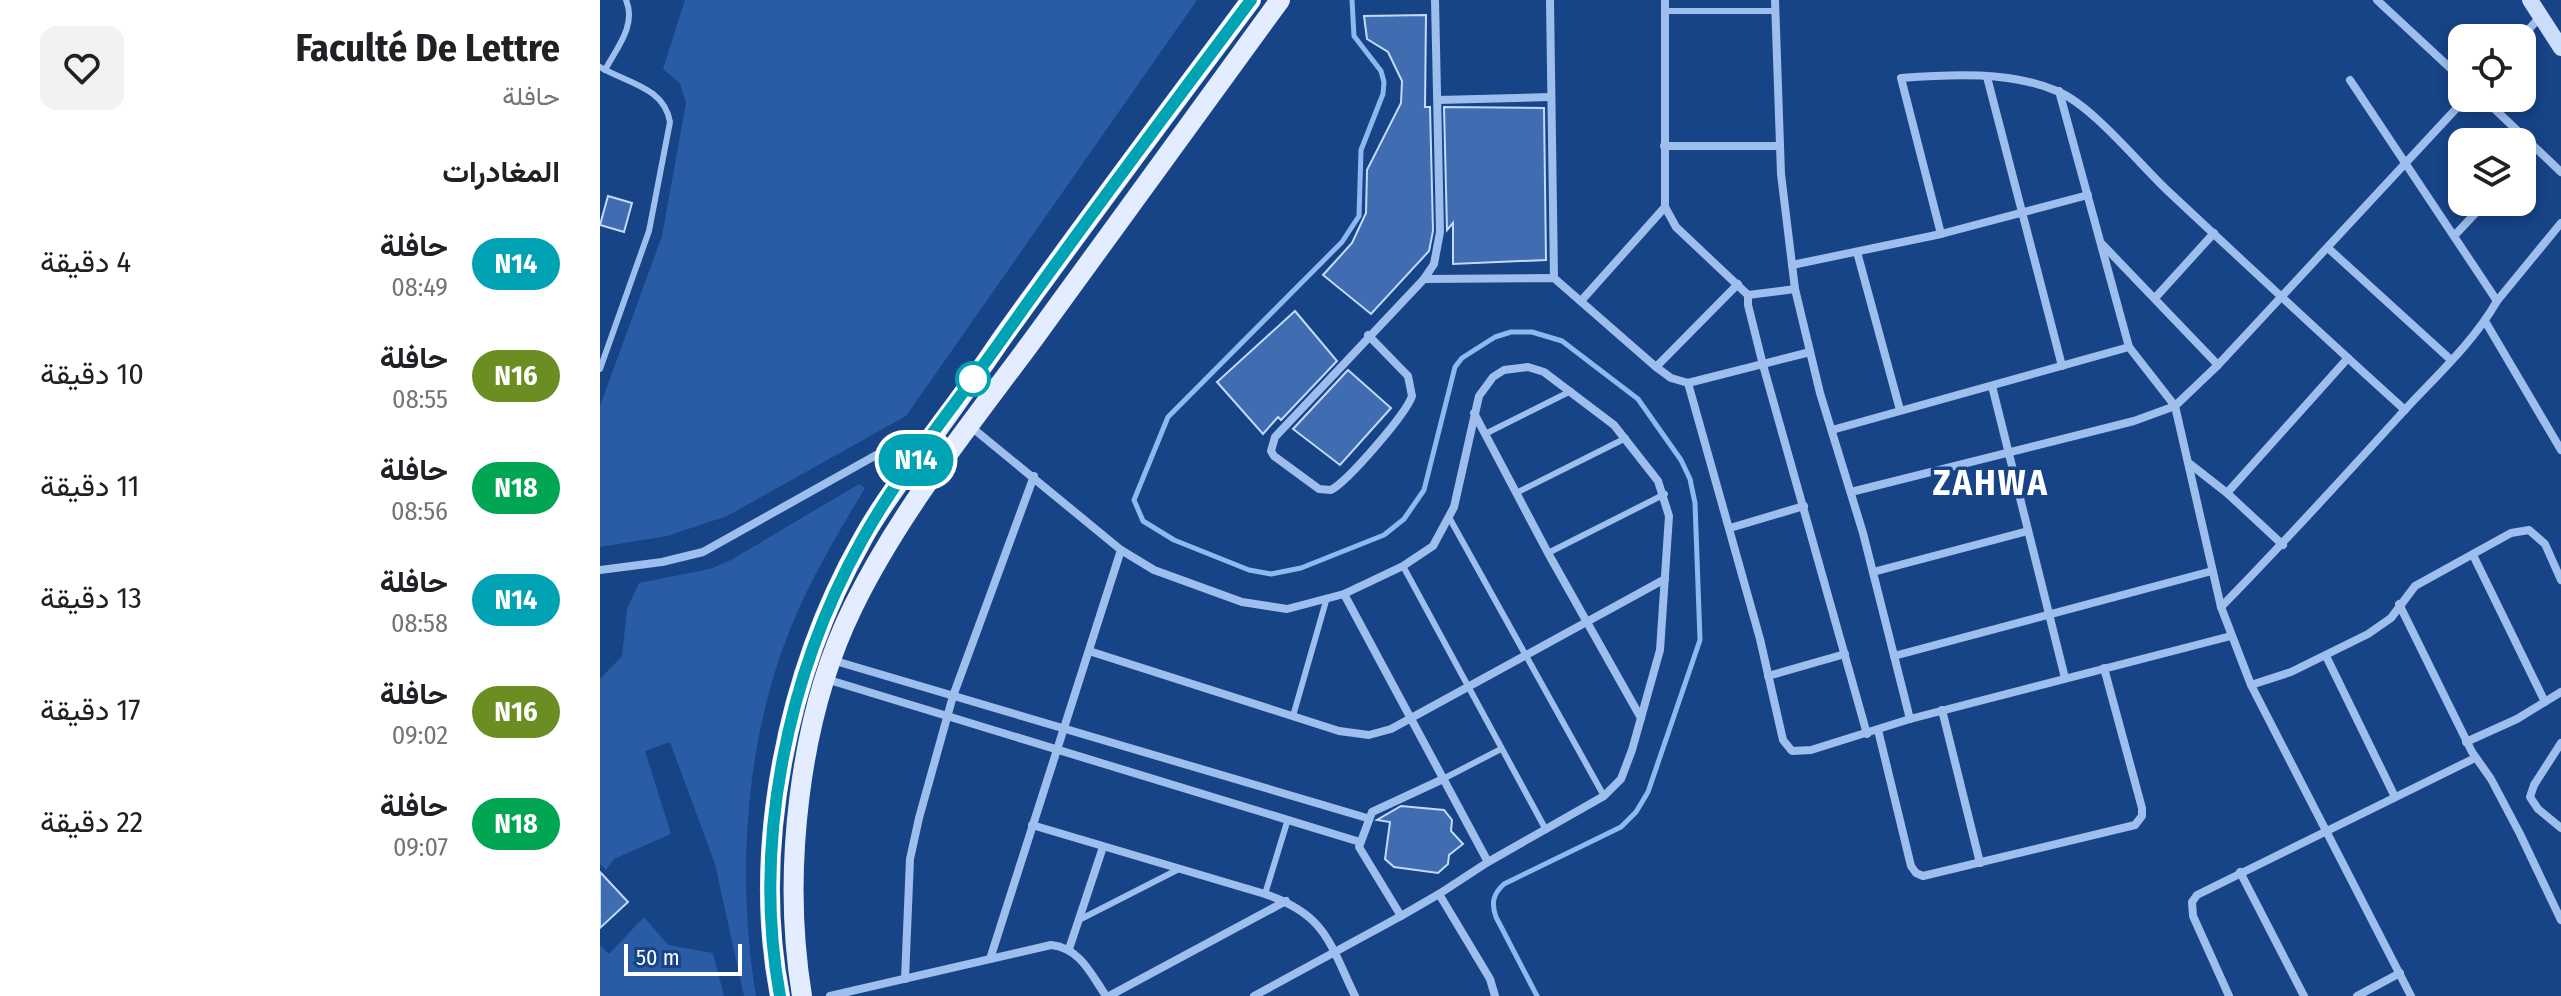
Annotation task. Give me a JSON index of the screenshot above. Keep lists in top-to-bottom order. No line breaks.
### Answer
{"districts":["ZAHWA"],"lines":["bus line N14"],"scale_bar":"50 m","page":{"on_map":"N14","heading":[["Faculté De Lettre","حافلة"],"المغادرات"],"list":[{"mark":"N14","name":"حافلة","note":"08:49","value":"4 دقيقة"},{"mark":"N16","name":"حافلة","note":"08:55","value":"10 دقيقة"},{"mark":"N18","name":"حافلة","note":"08:56","value":"11 دقيقة"},{"mark":"N14","name":"حافلة","note":"08:58","value":"13 دقيقة"},{"mark":"N16","name":"حافلة","note":"09:02","value":"17 دقيقة"},{"mark":"N18","name":"حافلة","note":"09:07","value":"22 دقيقة"}],"scale":"50 m"}}
